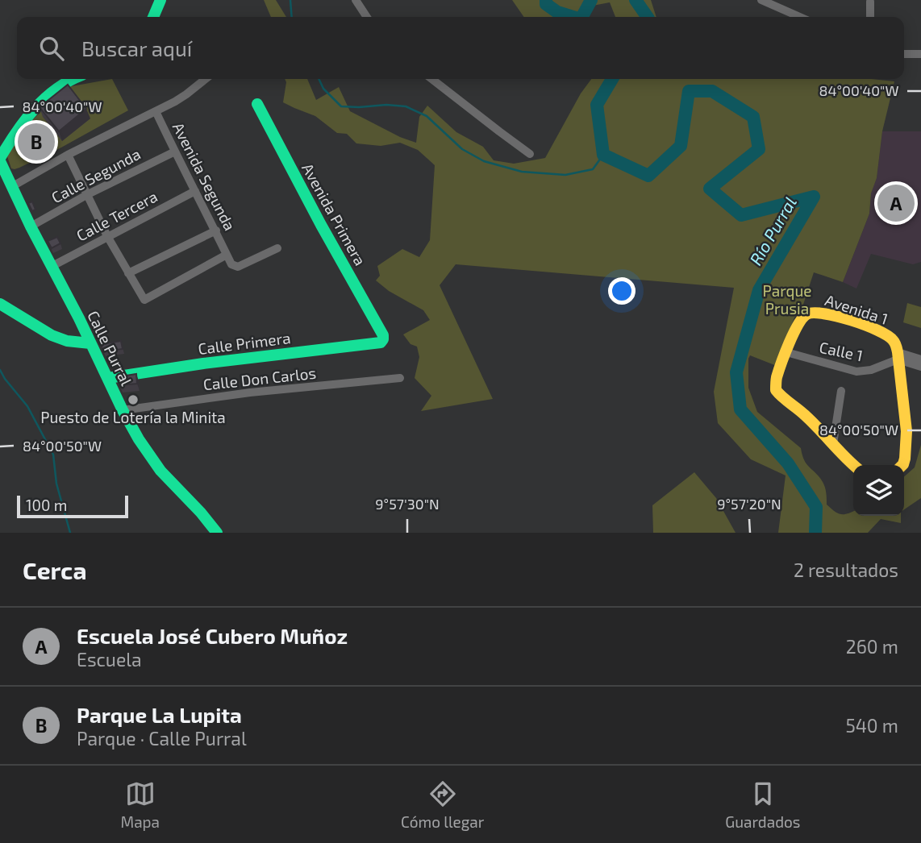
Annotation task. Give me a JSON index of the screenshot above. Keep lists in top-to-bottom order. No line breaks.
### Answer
{"streets":{"street":["Calle Segunda","Avenida Segunda","Avenida Primera","Calle Tercera","Avenida 1","Calle Primera","Calle Purral","Calle 1","Calle Don Carlos"]},"crossings":[["Calle Segunda","Avenida Segunda"],["Calle Segunda","Calle Purral"],["Avenida Segunda","Calle Tercera"],["Avenida Primera","Calle Primera"],["Calle Tercera","Calle Purral"],["Avenida 1","Calle 1"],["Calle Primera","Calle Purral"],["Calle Purral","Calle Don Carlos"]],"water":["Río Purral"],"parks":["Parque Prusia"],"places":["Puesto de Lotería la Minita"],"scale_bar":"100 m","page":{"search":"Buscar aquí","pins":["B","A"],"scale":"100 m","heading":["Cerca","2 resultados"],"list":[{"mark":"A","name":"Escuela José Cubero Muñoz","note":"Escuela","value":"260 m"},{"mark":"B","name":"Parque La Lupita","note":"Parque · Calle Purral","value":"540 m"}],"nav":["Mapa","Cómo llegar","Guardados"]},"coordinates":["84°00'40\"W","84°00'50\"W","9°57'30\"N","9°57'20\"N"]}
